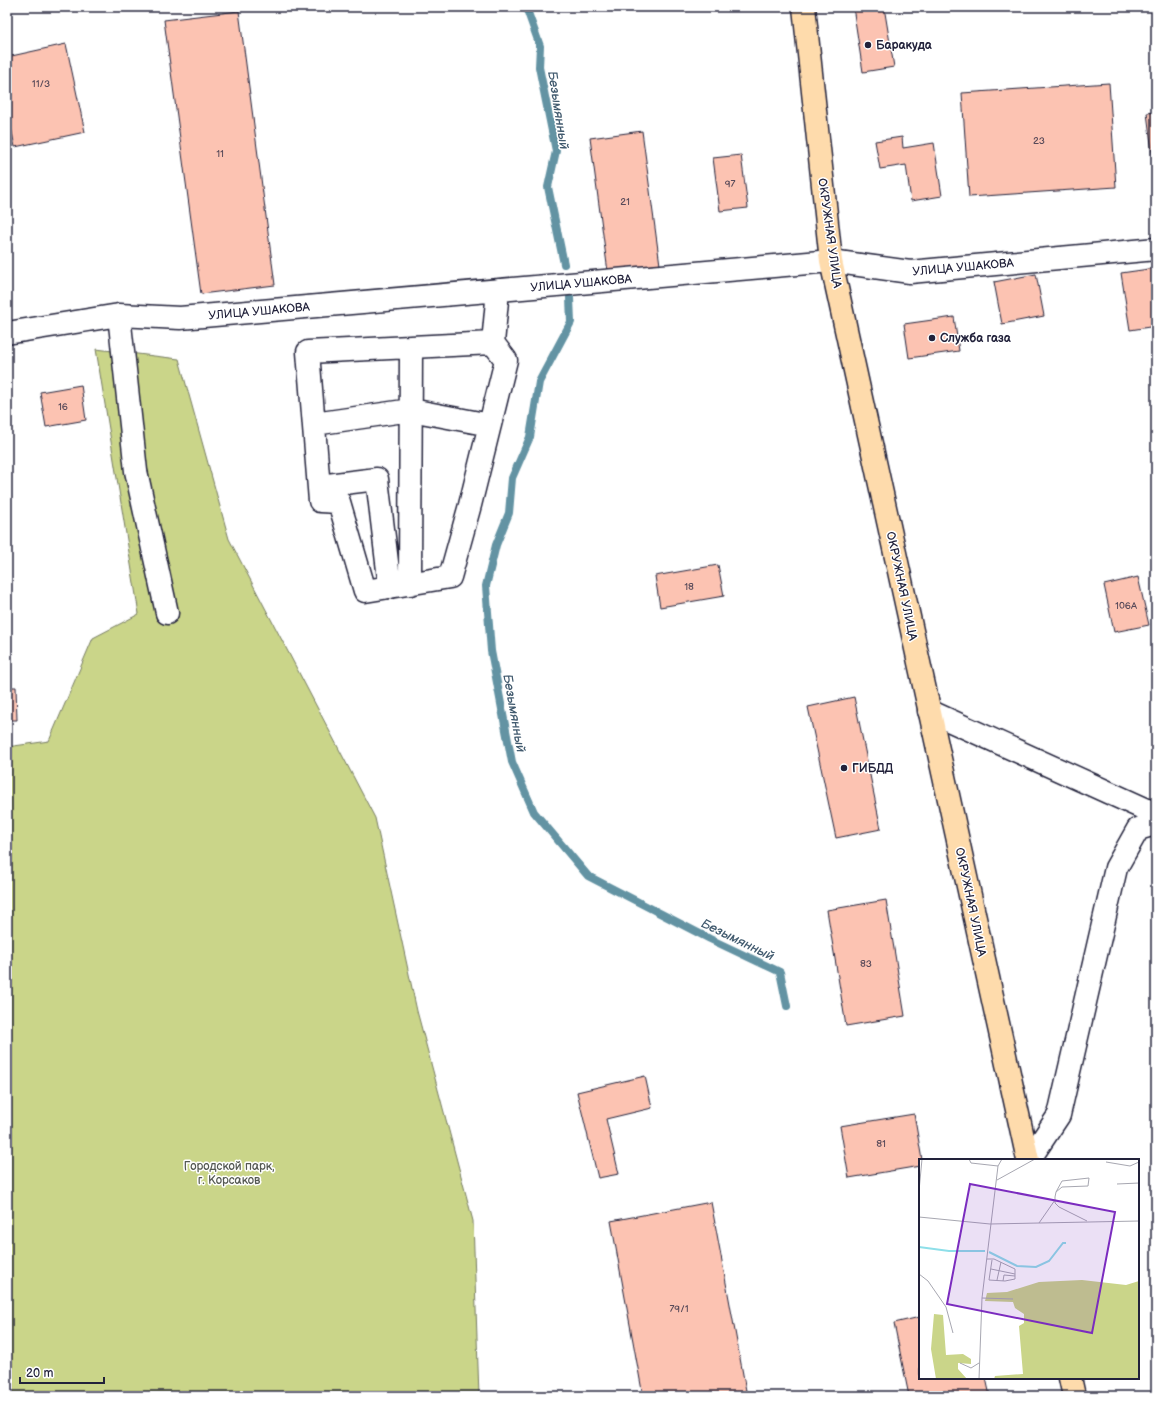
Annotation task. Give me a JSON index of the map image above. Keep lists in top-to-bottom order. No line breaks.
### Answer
{"streets":{"main road":["ОКРУЖНАЯ УЛИЦА"],"street":["УЛИЦА УШАКОВА"]},"crossings":[["ОКРУЖНАЯ УЛИЦА","УЛИЦА УШАКОВА"]],"water":["Безымянный"],"parks":["Городской парк, г. Корсаков"],"places":["Баракуда","Служба газа","ГИБДД"],"house_numbers":["11/3","23","11","97","21","16","18","106А","83","81","79/1"],"scale_bar":"20 m"}
